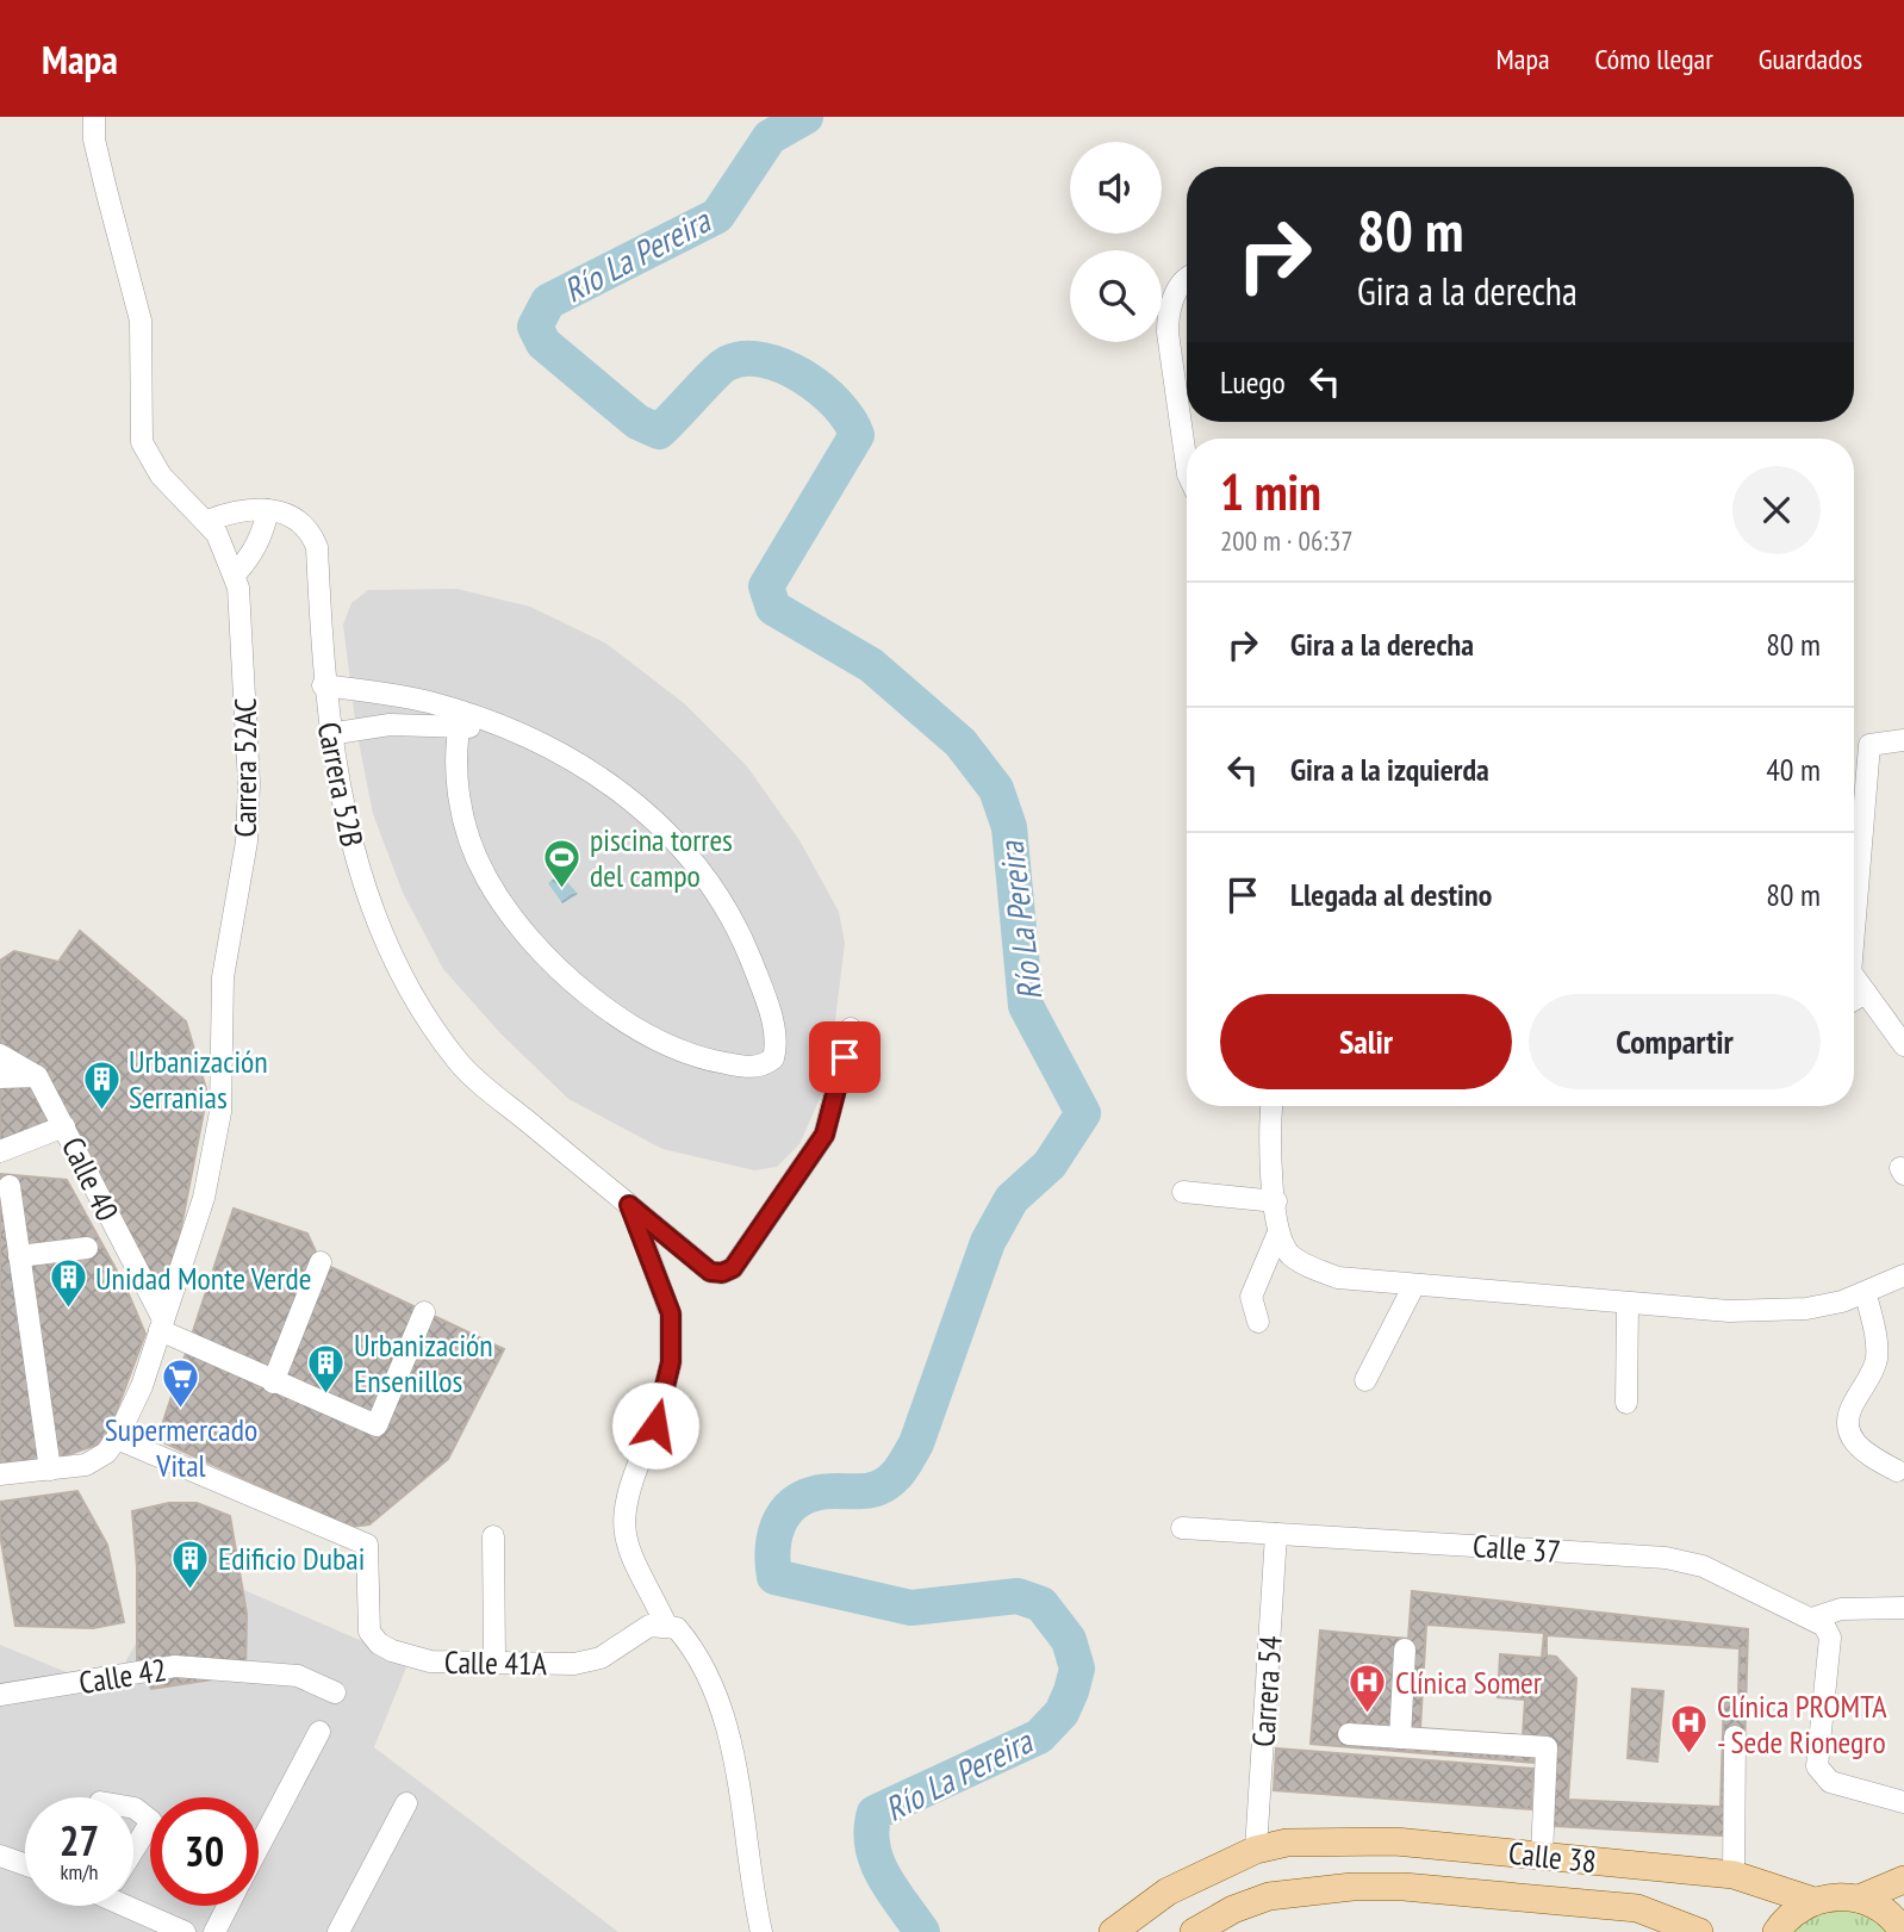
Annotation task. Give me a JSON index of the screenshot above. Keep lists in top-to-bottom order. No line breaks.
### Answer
{"streets":{"main road":["Calle 38"],"street":["Carrera 52AC","Carrera 52B","Calle 40","Calle 37","Calle 41A","Calle 42","Carrera 54"]},"crossings":[["Carrera 52AC","Carrera 52B"],["Carrera 52AC","Calle 40"],["Carrera 52AC","Calle 41A"],["Calle 37","Carrera 54"],["Carrera 54","Calle 38"]],"water":["Río La Pereira"],"places":{"sports":["piscina torres del campo"],"building":["Urbanización Serranias","Unidad Monte Verde","Urbanización Ensenillos","Edificio Dubai"],"supermarket":["Supermercado Vital"],"hospital":["Clínica Somer","Clínica PROMTA - Sede Rionegro"]},"page":{"header":"Mapa","nav":["Mapa","Cómo llegar","Guardados"],"turn":["80 m","Gira a la derecha"],"then":"Luego","heading":["1 min","200 m · 06:37"],"list":[{"name":"Gira a la derecha","value":"80 m"},{"name":"Gira a la izquierda","value":"40 m"},{"name":"Llegada al destino","value":"80 m"}],"buttons":["Salir","Compartir"],"speed":"27 km/h","limit":"30"}}
